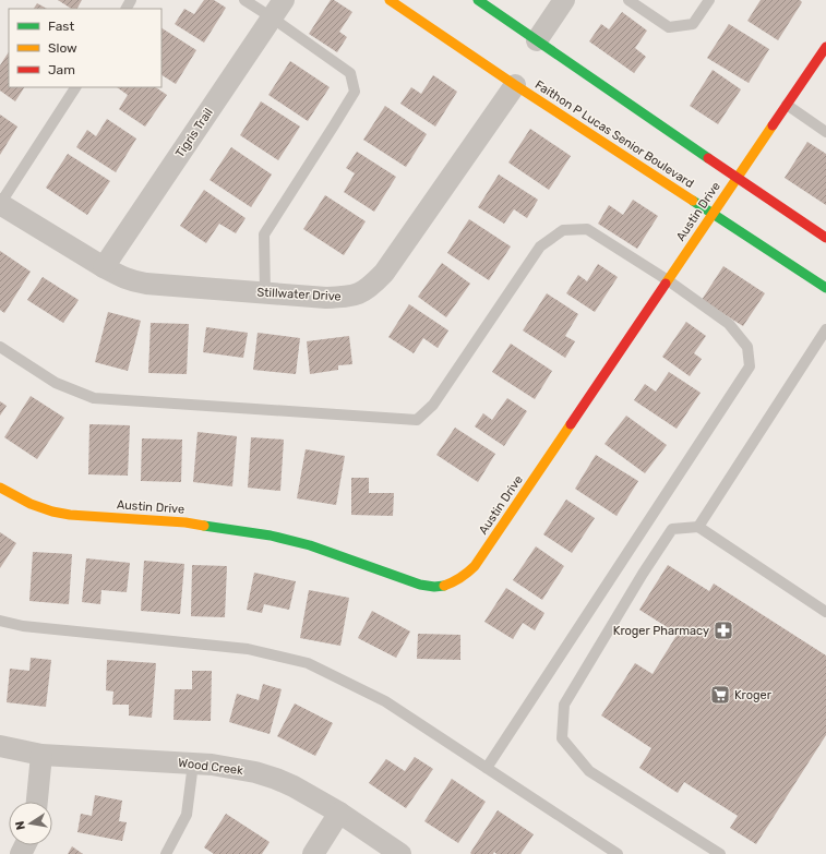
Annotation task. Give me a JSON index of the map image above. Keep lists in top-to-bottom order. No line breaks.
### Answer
{"streets":{"street":["Tigris Trail","Faithon P Lucas Senior Boulevard","Austin Drive","Stillwater Drive","Wood Creek"]},"crossings":[["Tigris Trail","Stillwater Drive"],["Faithon P Lucas Senior Boulevard","Austin Drive"],["Faithon P Lucas Senior Boulevard","Stillwater Drive"]],"places":{"pharmacy":["Kroger Pharmacy"],"supermarket":["Kroger"]},"legend":["Fast","Slow","Jam"],"north":"left"}
